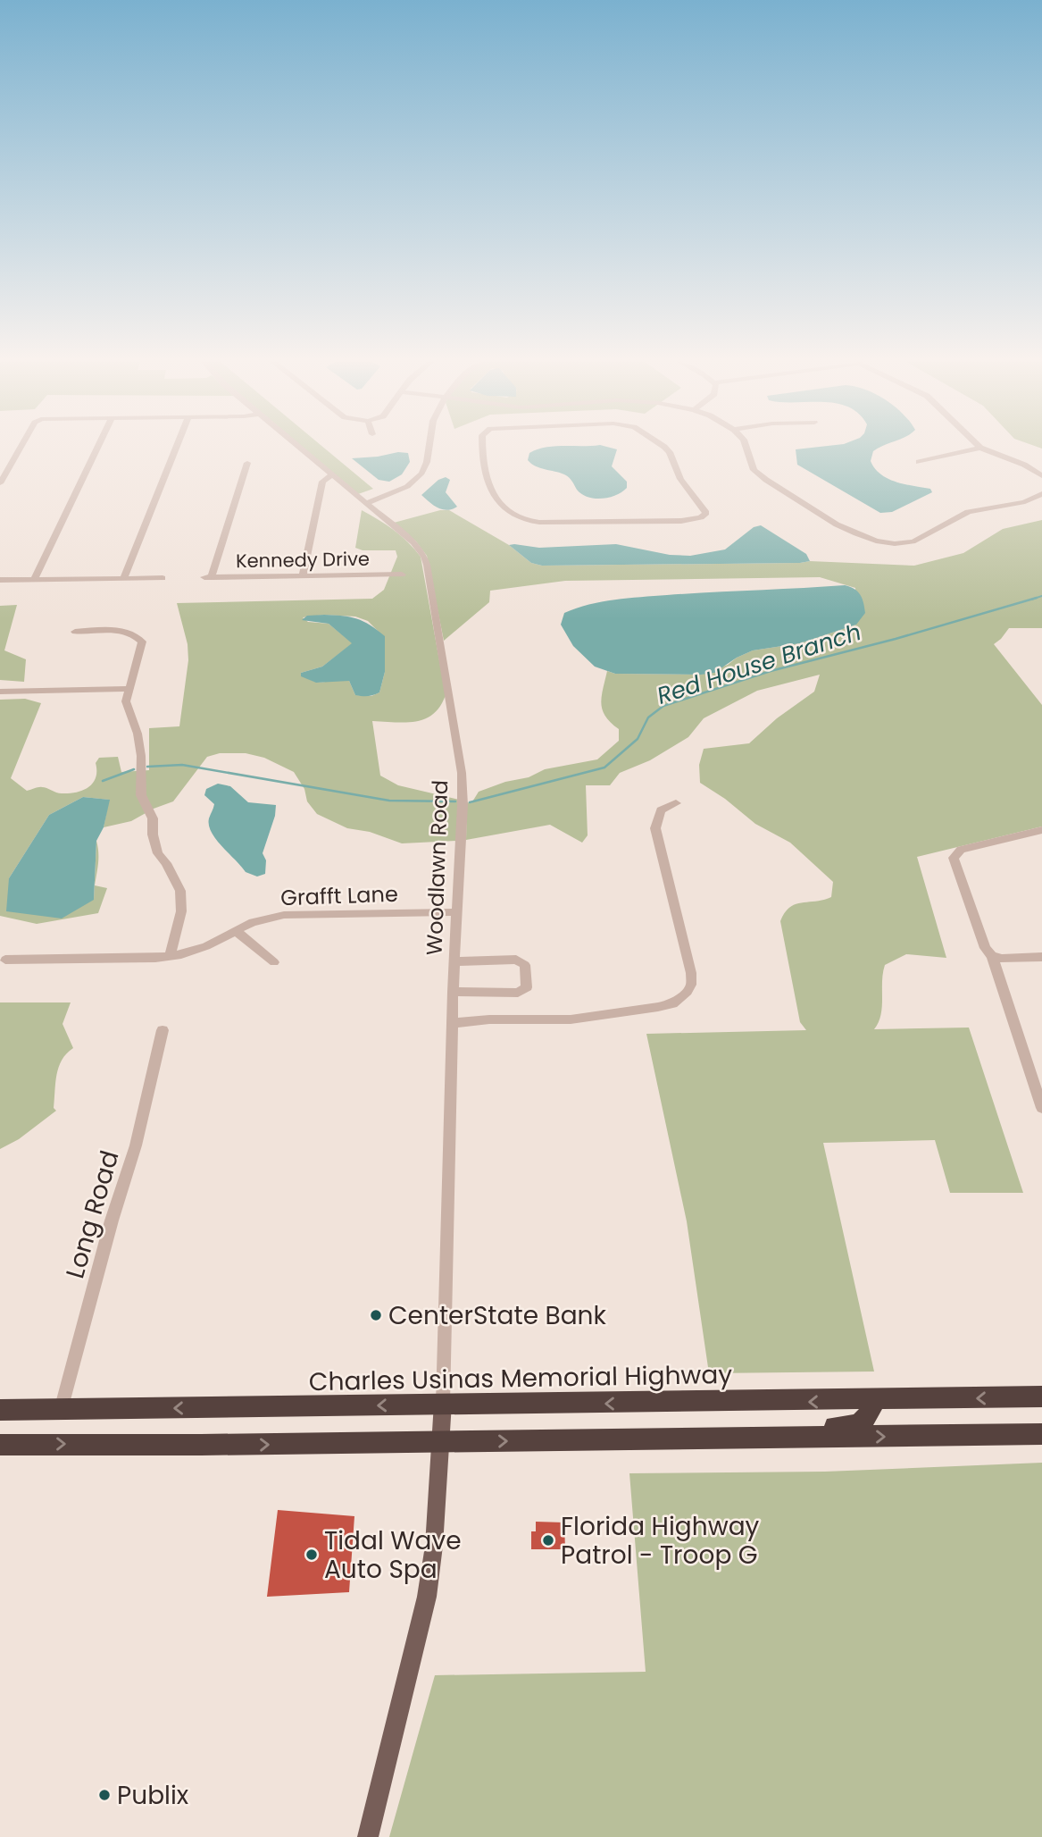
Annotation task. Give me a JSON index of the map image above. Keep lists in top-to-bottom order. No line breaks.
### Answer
{"streets":{"highway":["Charles Usinas Memorial Highway"],"street":["Kennedy Drive","Woodlawn Road","Grafft Lane","Long Road"]},"crossings":[["Woodlawn Road","Grafft Lane"],["Woodlawn Road","Charles Usinas Memorial Highway"],["Long Road","Charles Usinas Memorial Highway"]],"water":["Red House Branch"],"places":["CenterState Bank","Florida Highway Patrol - Troop G","Tidal Wave Auto Spa","Publix"]}
